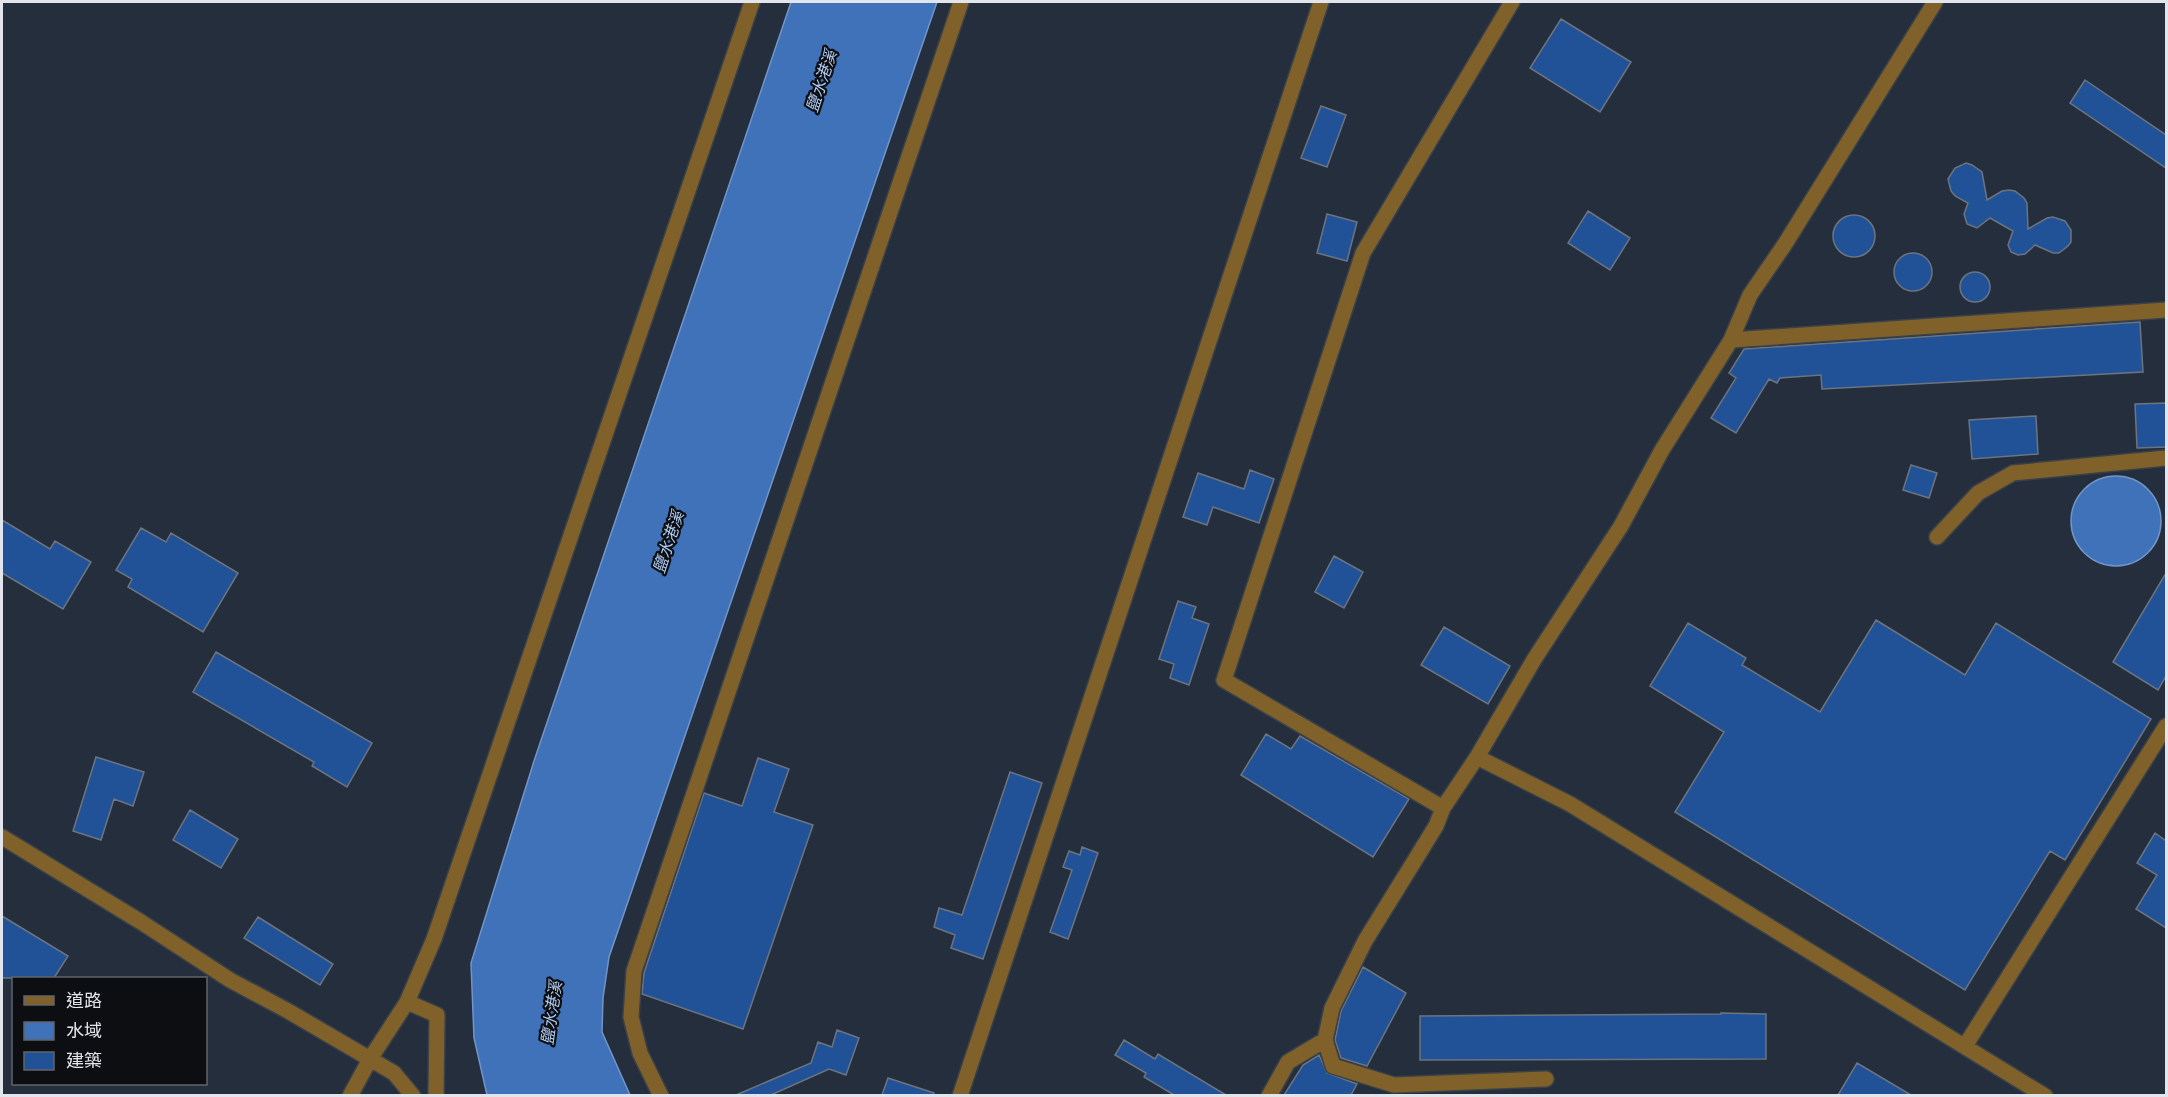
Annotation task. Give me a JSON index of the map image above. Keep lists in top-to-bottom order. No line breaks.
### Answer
{"water":["鹽水港溪"],"legend":["道路","水域","建築"]}
